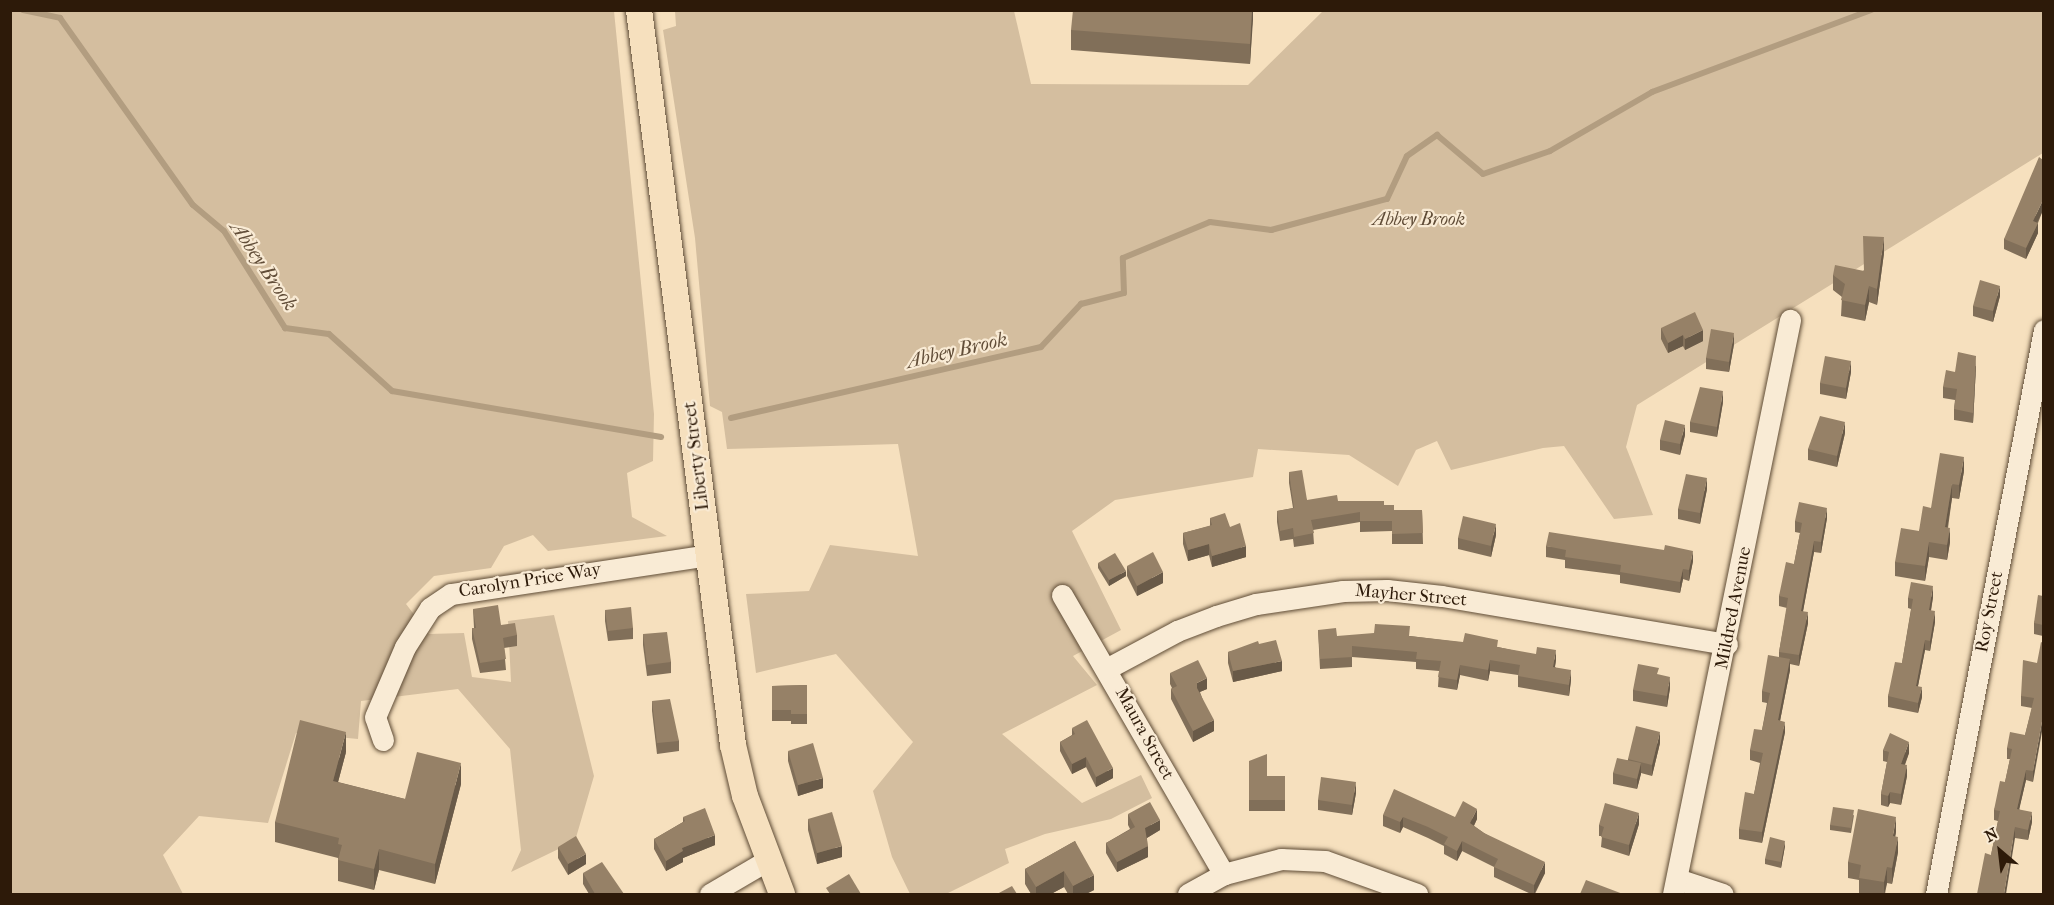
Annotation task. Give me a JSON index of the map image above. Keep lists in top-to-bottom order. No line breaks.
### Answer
{"streets":{"main road":["Liberty Street"],"street":["Carolyn Price Way","Mayher Street","Mildred Avenue","Roy Street","Maura Street"]},"crossings":[["Liberty Street","Carolyn Price Way"],["Mayher Street","Mildred Avenue"],["Mayher Street","Maura Street"]],"water":["Abbey Brook"],"parks":["Abbey Brook"],"north":"top left"}
